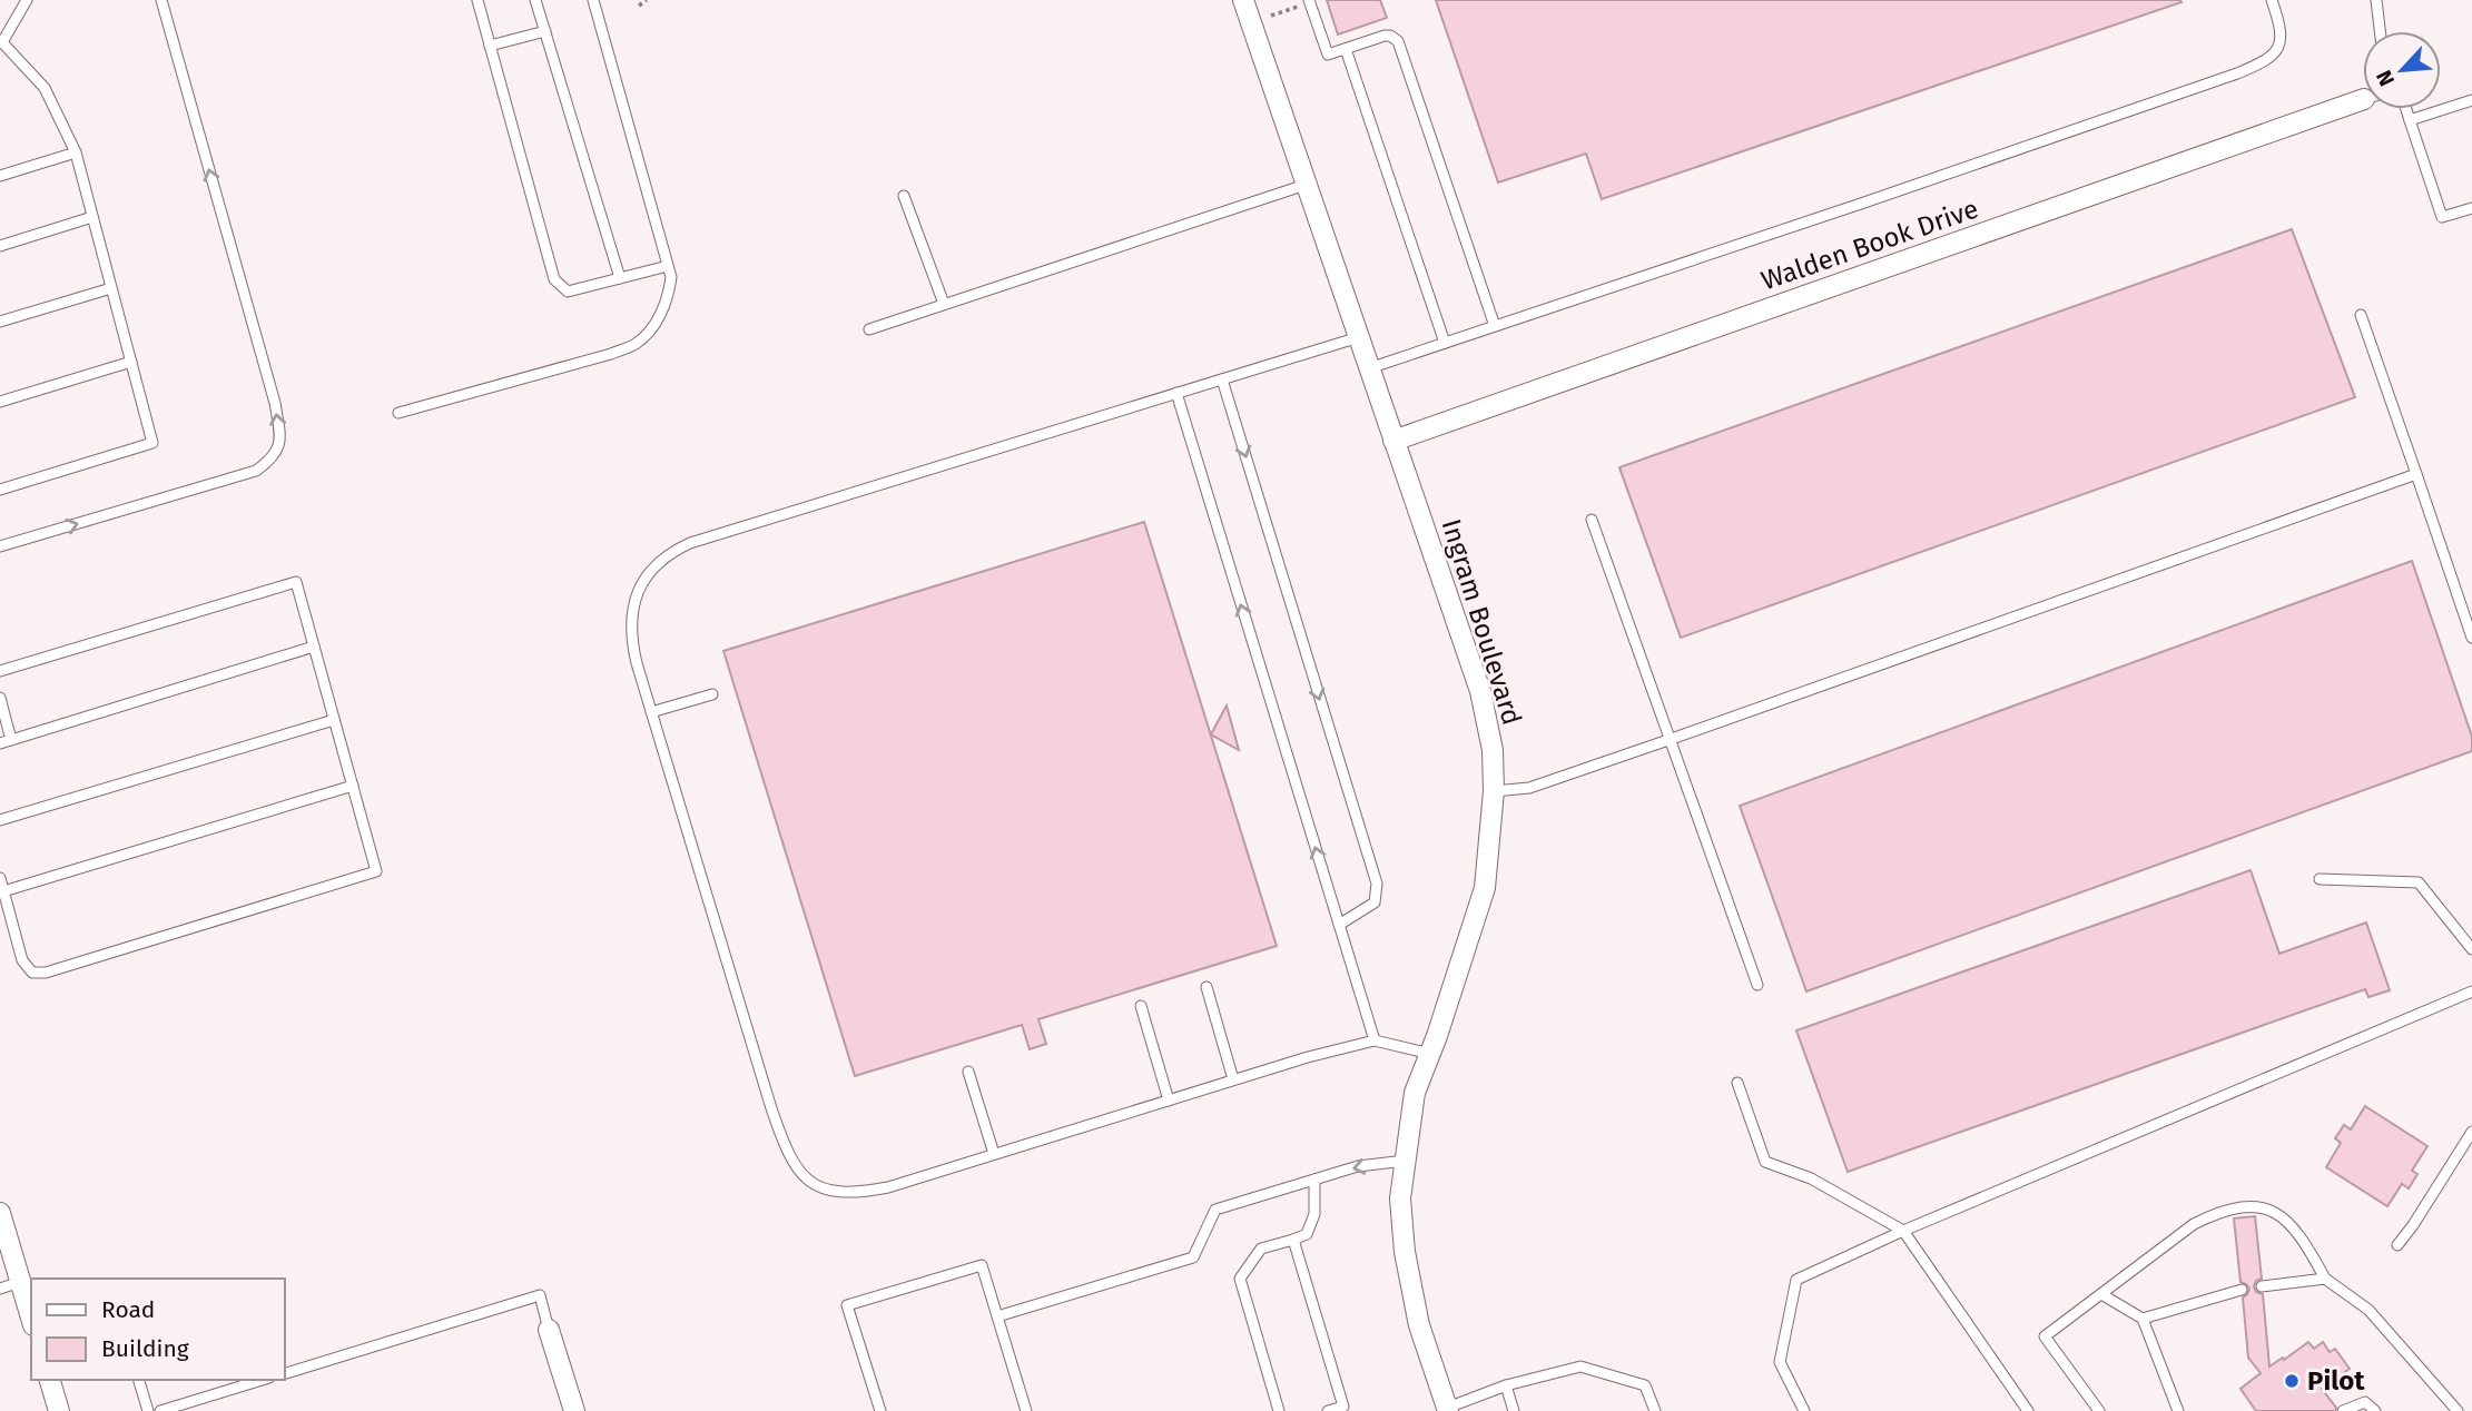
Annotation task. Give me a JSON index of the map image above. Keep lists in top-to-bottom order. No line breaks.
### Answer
{"streets":{"street":["Walden Book Drive","Ingram Boulevard"]},"crossings":[["Walden Book Drive","Ingram Boulevard"]],"places":["Pilot"],"legend":["Road","Building"],"north":"bottom left"}
